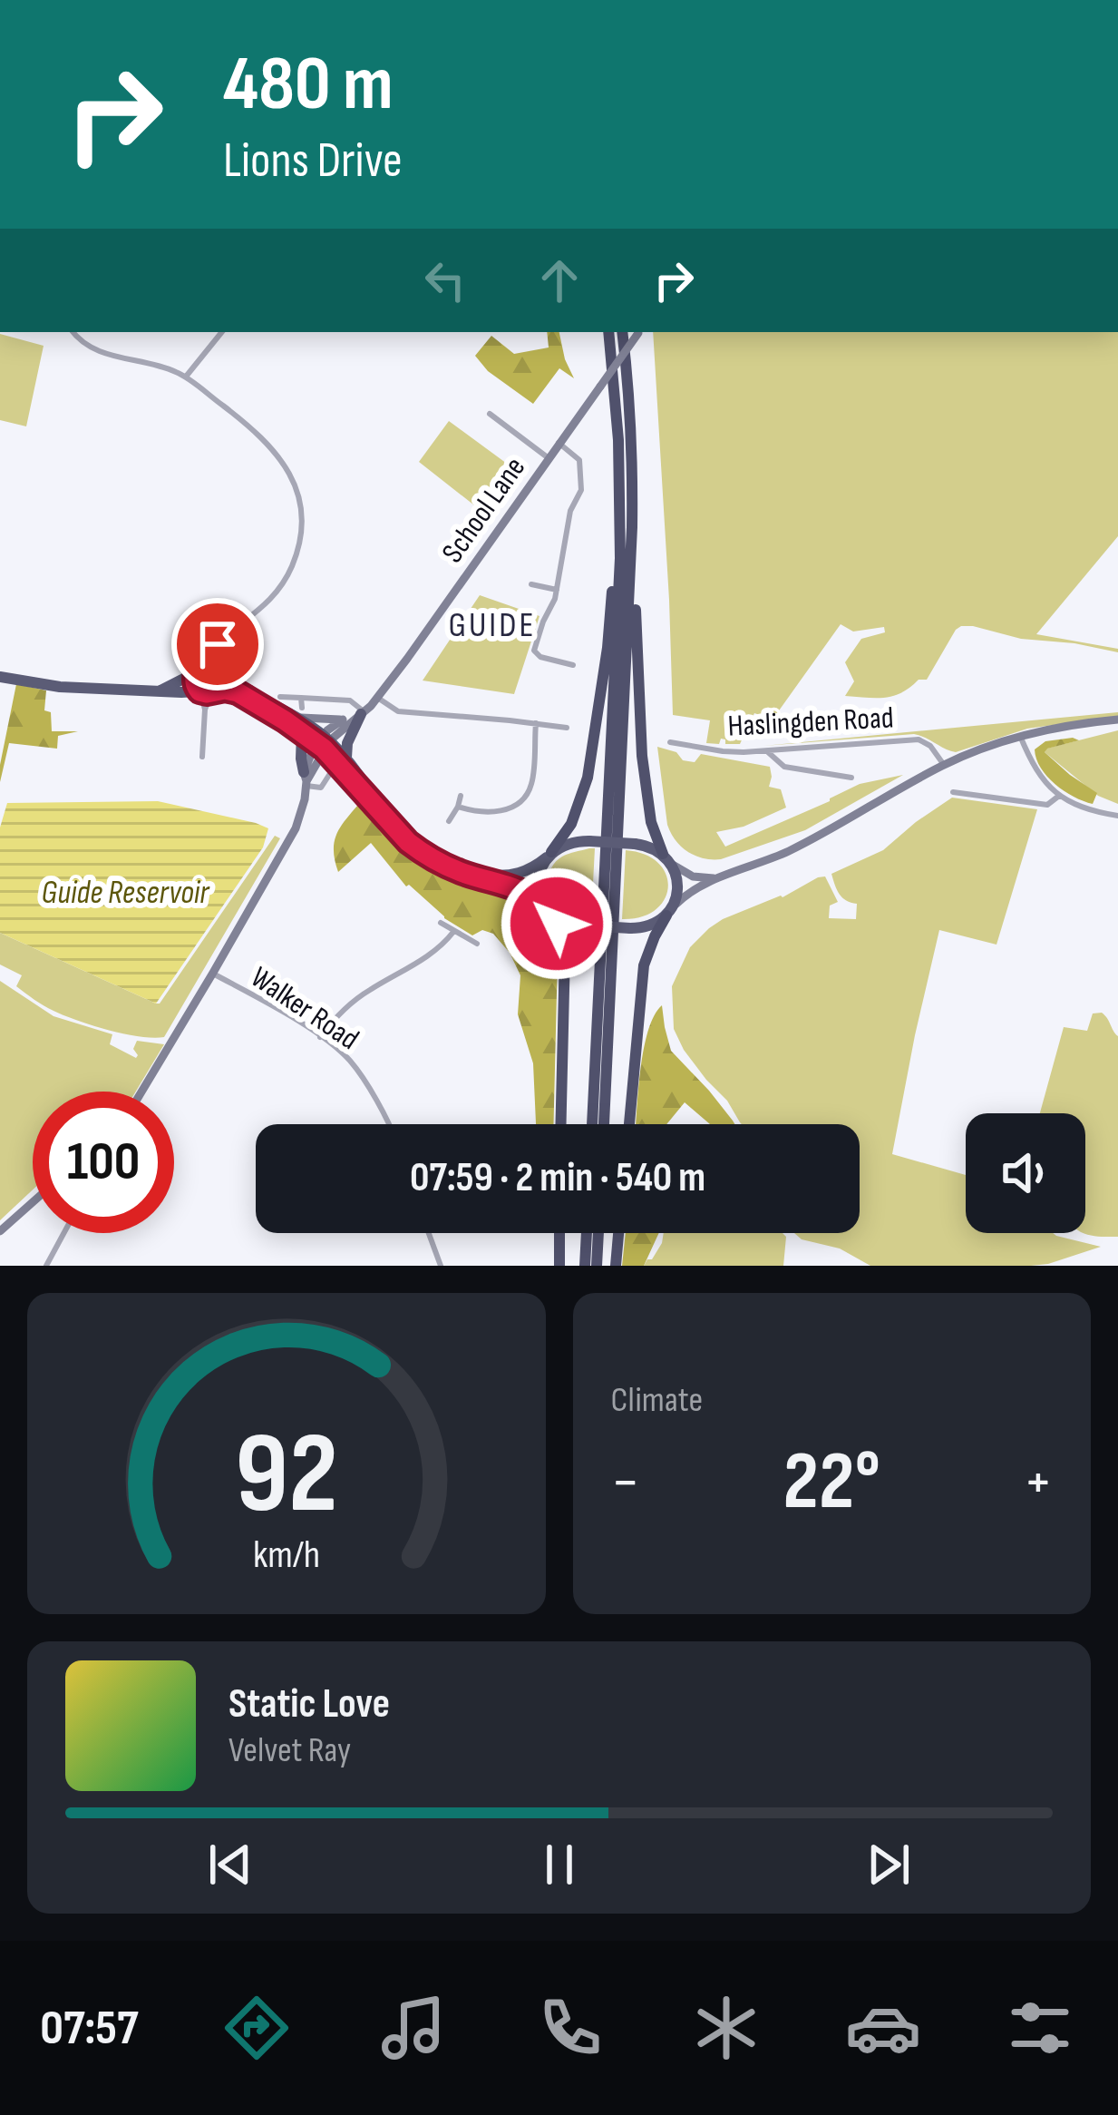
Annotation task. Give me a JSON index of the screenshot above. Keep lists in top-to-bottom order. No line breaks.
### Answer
{"streets":{"main road":["School Lane"],"street":["Haslingden Road","Walker Road"]},"districts":["GUIDE"],"water":["Guide Reservoir"],"page":{"turn":["480 m","Lions Drive"],"limit":"100","trip":"07:59 · 2 min · 540 m","tile":"Climate","heat":["−","22°","+"],"song":["Static Love","Velvet Ray"],"tabs":"07:57","gauge":["92","km/h"]}}
